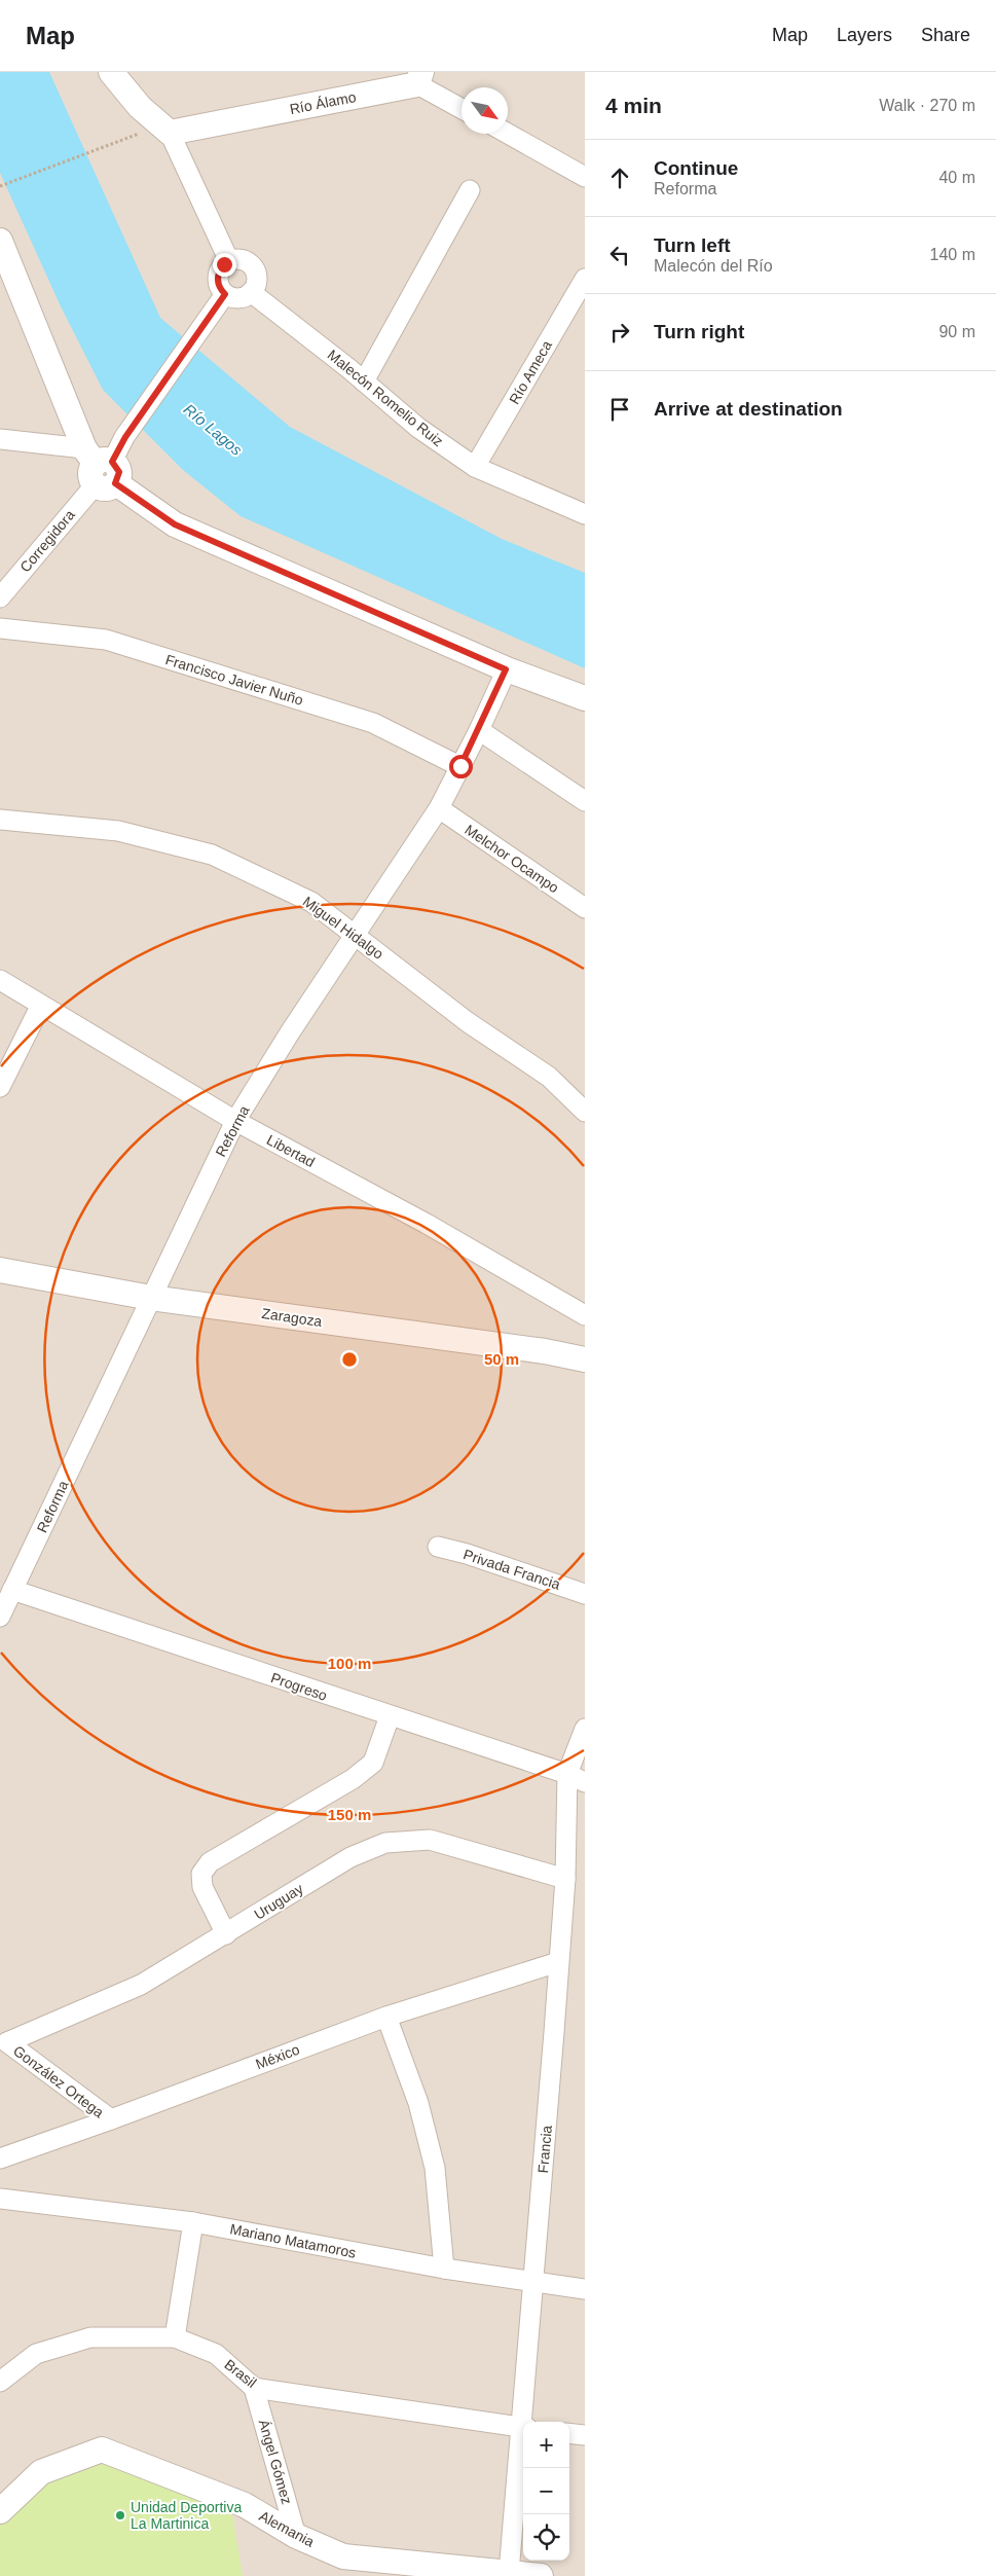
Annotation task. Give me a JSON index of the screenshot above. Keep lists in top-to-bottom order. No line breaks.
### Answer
{"streets":{"street":["Río Álamo","Río Ameca","Malecón Romelio Ruiz","Corregidora","Francisco Javier Nuño","Melchor Ocampo","Miguel Hidalgo","Reforma","Libertad","Zaragoza","Privada Francia","Progreso","Uruguay","México","González Ortega","Francia","Mariano Matamoros","Brasil","Ángel Gómez","Alemania"]},"crossings":[["Río Ameca","Malecón Romelio Ruiz"],["Malecón Romelio Ruiz","Corregidora"],["Francisco Javier Nuño","Reforma"],["Melchor Ocampo","Reforma"],["Miguel Hidalgo","Reforma"],["Reforma","Libertad"],["Reforma","Zaragoza"],["Reforma","Progreso"],["Progreso","Francia"],["Uruguay","González Ortega"],["Uruguay","Francia"],["México","González Ortega"],["México","Francia"],["Francia","Mariano Matamoros"],["Francia","Alemania"],["Brasil","Ángel Gómez"],["Ángel Gómez","Alemania"]],"water":["Río Lagos"],"places":["Unidad Deportiva La Martinica"],"north":"bottom right","page":{"header":"Map","nav":["Map","Layers","Share"],"heading":["4 min","Walk · 270 m"],"list":[["Continue","Reforma","40 m"],["Turn left","Malecón del Río","140 m"],["Turn right","90 m"],"Arrive at destination"],"map_buttons":["+","−"]},"rings":["50 m","100 m","150 m"]}
